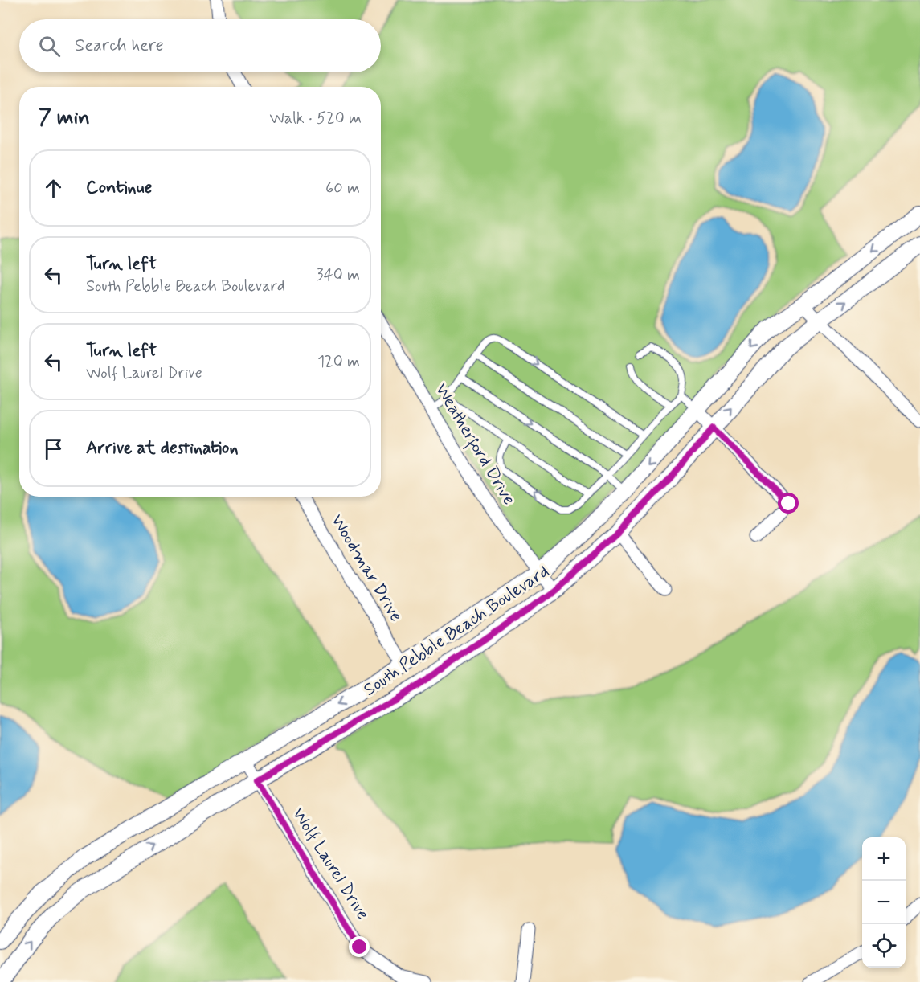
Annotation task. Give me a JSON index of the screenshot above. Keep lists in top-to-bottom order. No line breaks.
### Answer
{"streets":{"street":["Weatherford Drive","Woodmar Drive","South Pebble Beach Boulevard","Wolf Laurel Drive"]},"crossings":[["Weatherford Drive","South Pebble Beach Boulevard"],["Woodmar Drive","South Pebble Beach Boulevard"],["South Pebble Beach Boulevard","Wolf Laurel Drive"]],"page":{"search":"Search here","heading":["7 min","Walk · 520 m"],"list":[["Continue","60 m"],["Turn left","South Pebble Beach Boulevard","340 m"],["Turn left","Wolf Laurel Drive","120 m"],"Arrive at destination"],"map_buttons":["+","−"]}}
